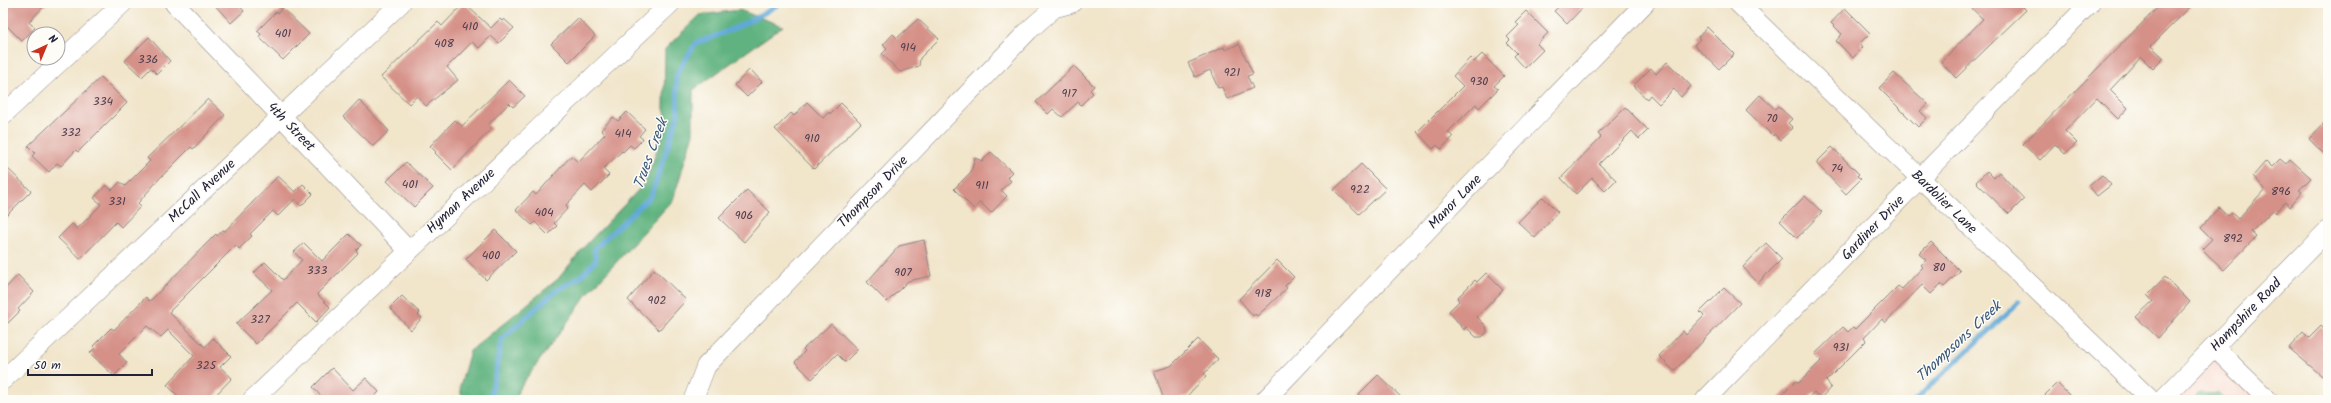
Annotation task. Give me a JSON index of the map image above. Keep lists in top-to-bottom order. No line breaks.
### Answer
{"streets":{"street":["4th Street","McCall Avenue","Thompson Drive","Hyman Avenue","Manor Lane","Bardolier Lane","Gardiner Drive","Hampshire Road"]},"crossings":[["4th Street","McCall Avenue"],["4th Street","Hyman Avenue"],["Bardolier Lane","Gardiner Drive"]],"water":["Trues Creek","Thompsons Creek"],"house_numbers":["410","401","408","914","336","921","930","917","334","70","332","414","910","74","401","911","922","896","331","404","906","892","400","80","333","907","918","902","327","931","325"],"scale_bar":"50 m","north":"top right"}
